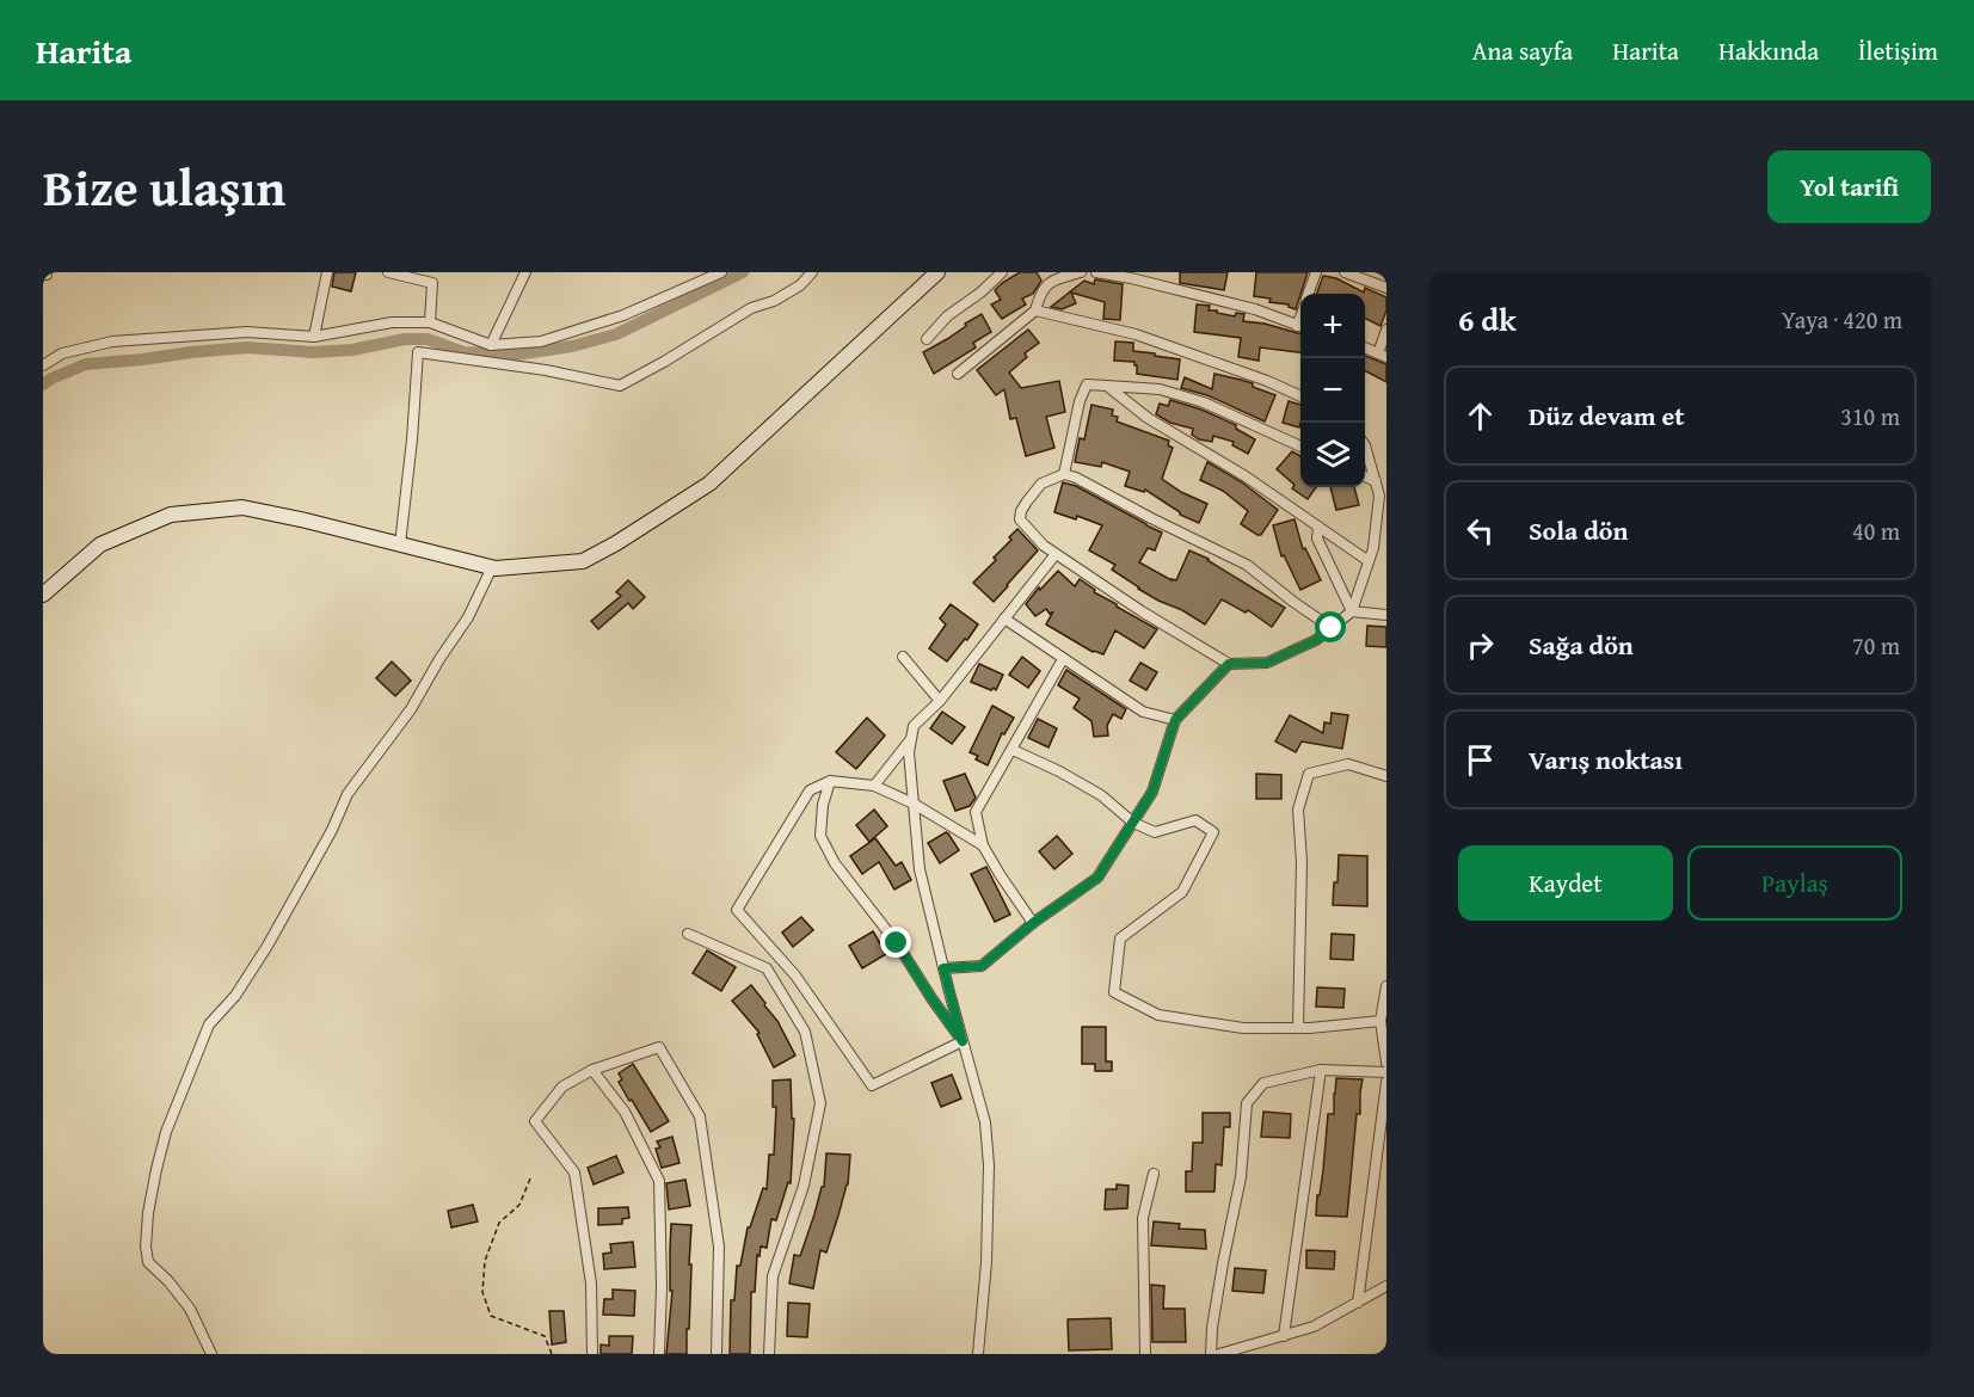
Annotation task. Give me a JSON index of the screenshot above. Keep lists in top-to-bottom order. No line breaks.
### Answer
{"page":{"header":"Harita","nav":["Ana sayfa","Harita","Hakkında","İletişim"],"title":"Bize ulaşın","buttons":["Yol tarifi",["Kaydet","Paylaş"]],"heading":["6 dk","Yaya · 420 m"],"map_buttons":["+","−"],"list":[["Düz devam et","310 m"],["Sola dön","40 m"],["Sağa dön","70 m"],"Varış noktası"]}}
